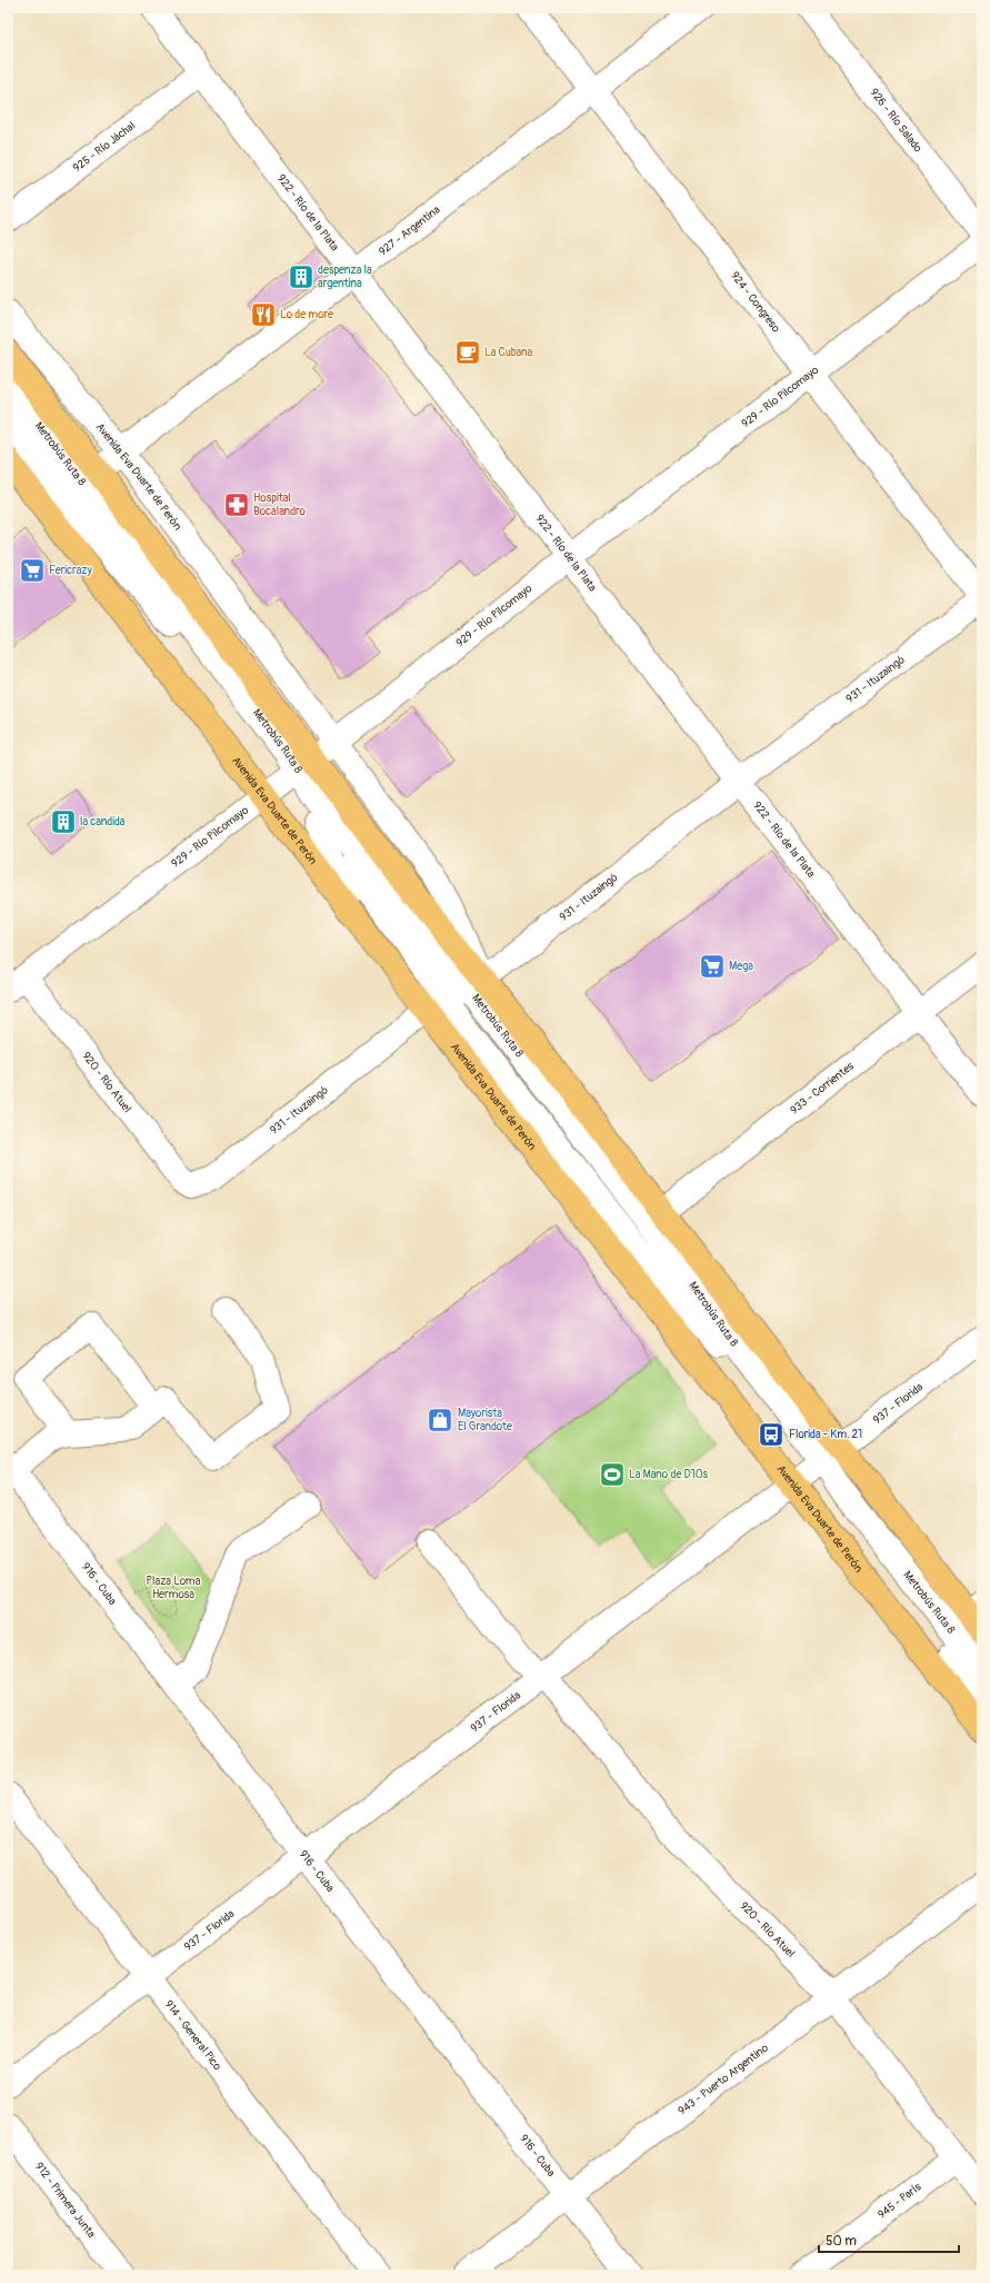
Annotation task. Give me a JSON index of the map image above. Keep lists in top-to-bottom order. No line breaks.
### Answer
{"streets":{"main road":["Avenida Eva Duarte de Perón"],"street":["926 - Río Salado","925 - Río Jáchal","922 - Río de la Plata","927 - Argentina","924 - Congreso","929 - Río Pilcomayo","Metrobús Ruta 8","931 - Ituzaingó","920 - Río Atuel","933 - Corrientes","937 - Florida","916 - Cuba","914 - General Pico","943 - Puerto Argentino","912 - Primera Junta","945 - París"]},"crossings":[["925 - Río Jáchal","922 - Río de la Plata"],["922 - Río de la Plata","927 - Argentina"],["922 - Río de la Plata","929 - Río Pilcomayo"],["922 - Río de la Plata","931 - Ituzaingó"],["922 - Río de la Plata","933 - Corrientes"],["927 - Argentina","924 - Congreso"],["927 - Argentina","Avenida Eva Duarte de Perón"],["924 - Congreso","929 - Río Pilcomayo"],["924 - Congreso","931 - Ituzaingó"],["929 - Río Pilcomayo","Metrobús Ruta 8"],["929 - Río Pilcomayo","Avenida Eva Duarte de Perón"],["929 - Río Pilcomayo","920 - Río Atuel"],["Metrobús Ruta 8","Avenida Eva Duarte de Perón"],["Metrobús Ruta 8","931 - Ituzaingó"],["Metrobús Ruta 8","937 - Florida"],["Avenida Eva Duarte de Perón","931 - Ituzaingó"],["Avenida Eva Duarte de Perón","933 - Corrientes"],["Avenida Eva Duarte de Perón","937 - Florida"],["931 - Ituzaingó","920 - Río Atuel"],["920 - Río Atuel","937 - Florida"],["920 - Río Atuel","943 - Puerto Argentino"],["920 - Río Atuel","945 - París"],["937 - Florida","916 - Cuba"],["937 - Florida","914 - General Pico"],["916 - Cuba","943 - Puerto Argentino"]],"parks":["Plaza Loma Hermosa"],"places":{"building":["despenza la argentina","la candida"],"restaurant":["Lo de more"],"cafe":["La Cubana"],"pharmacy":["Hospital Bocalandro"],"supermarket":["Fericrazy","Mega"],"shop":["Mayorista El Grandote"],"bus stop":["Florida - Km. 21"],"sports":["La Mano de D10s"]},"scale_bar":"50 m"}
